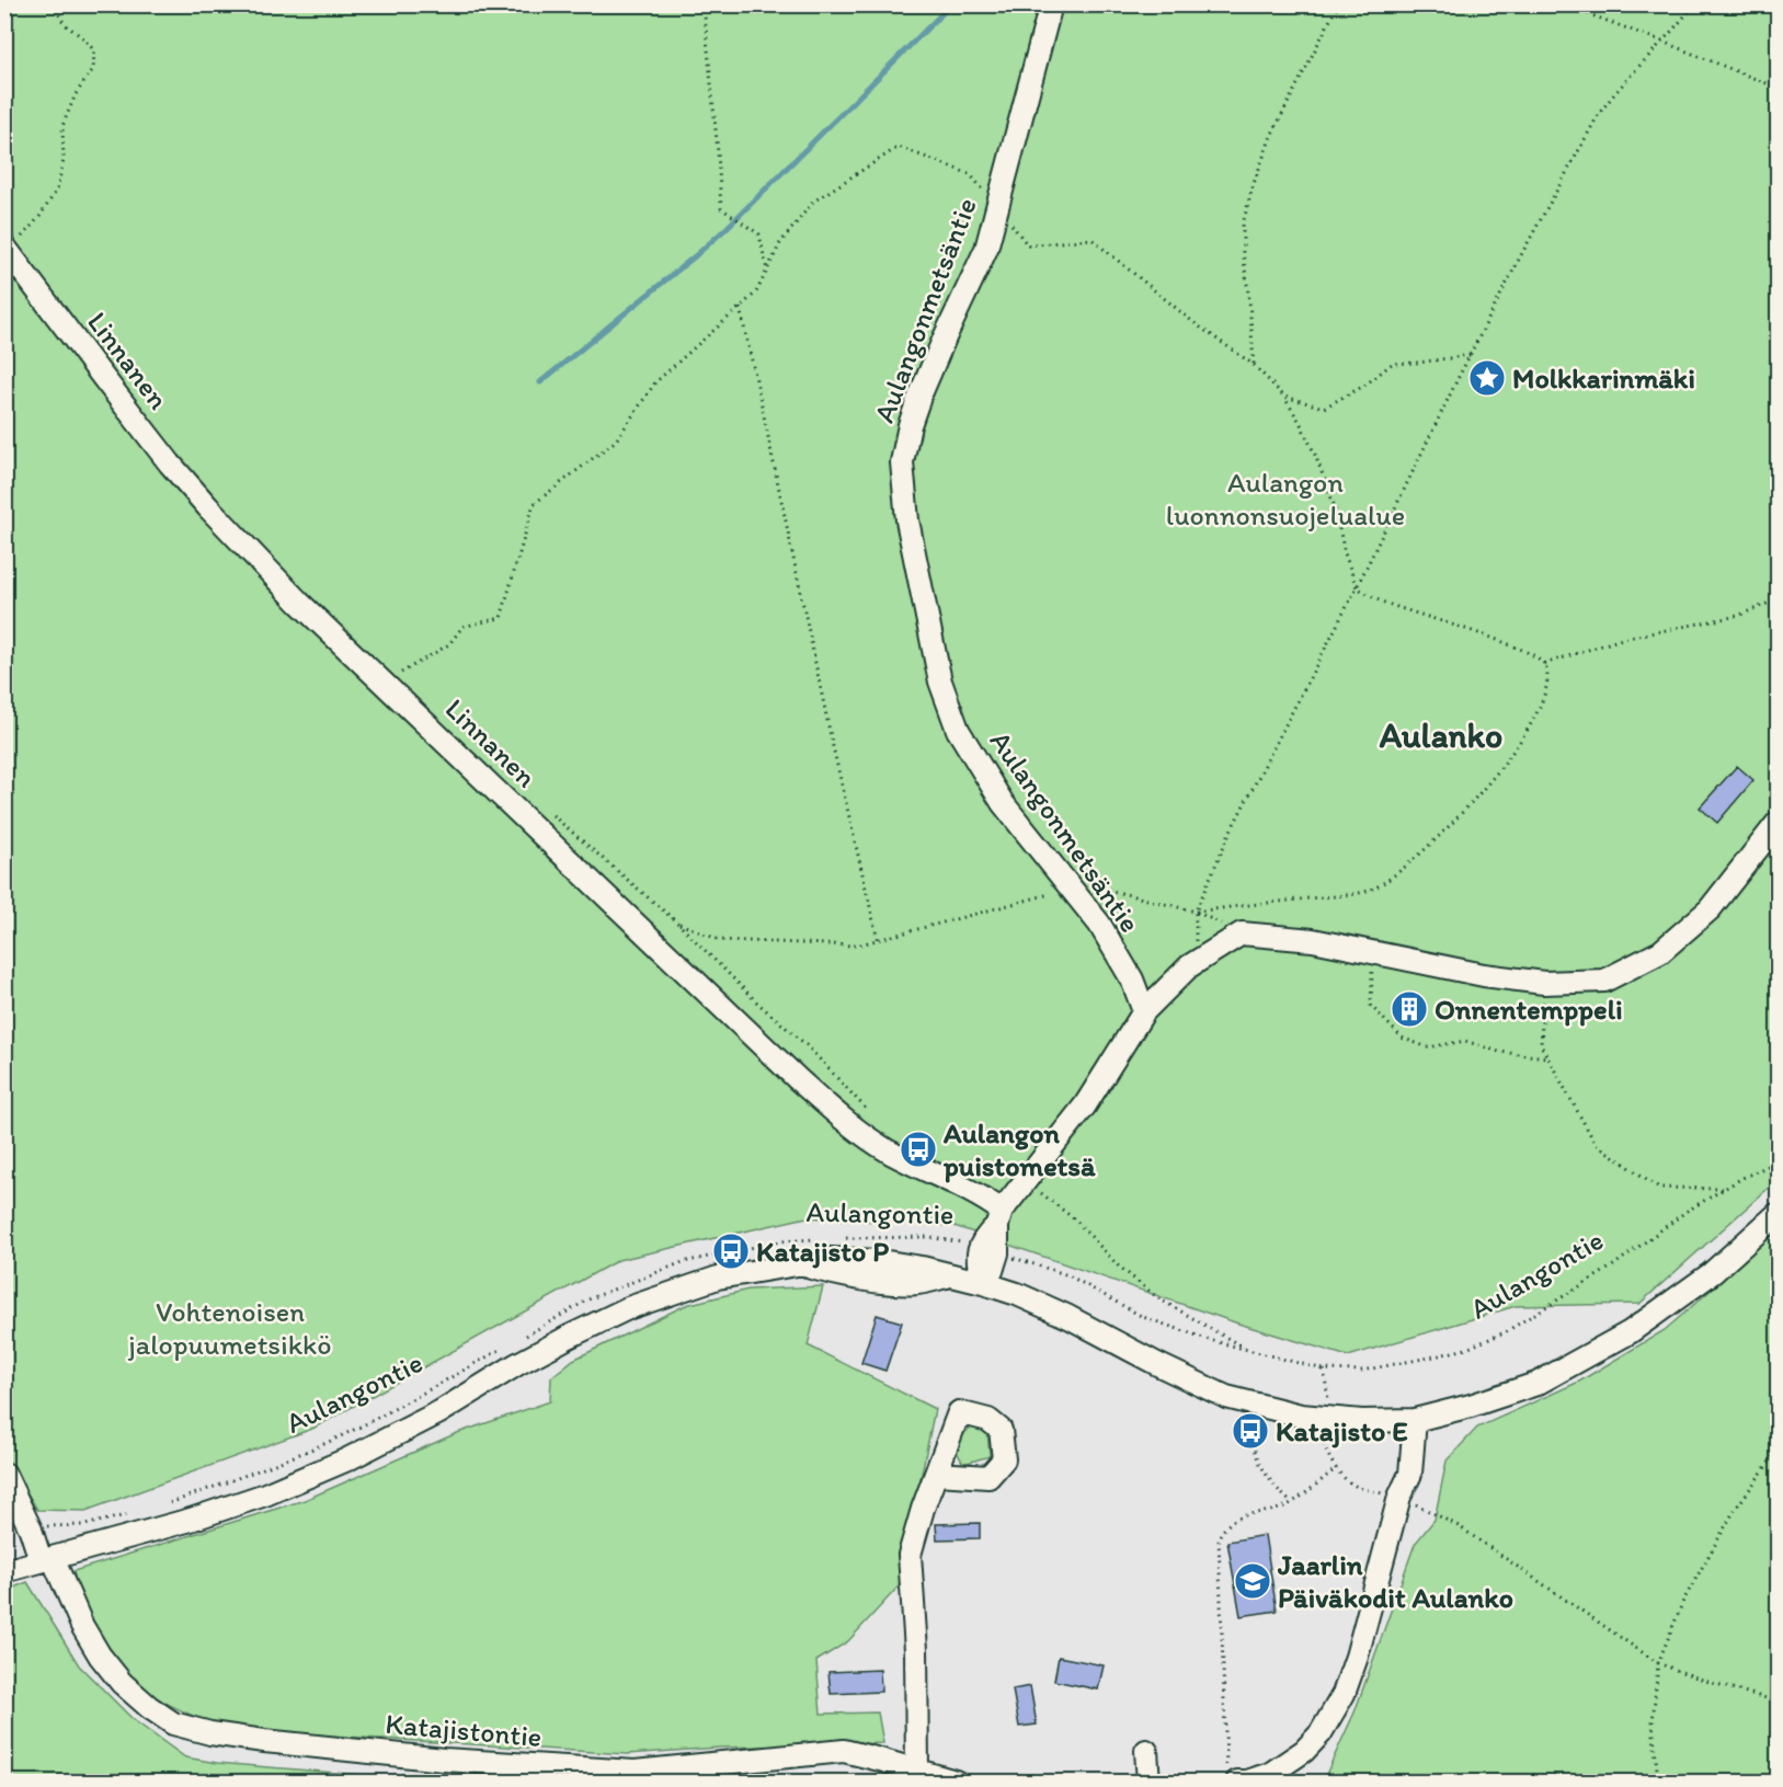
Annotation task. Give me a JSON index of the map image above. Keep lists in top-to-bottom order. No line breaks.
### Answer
{"streets":{"street":["Aulangonmetsäntie","Linnanen","Aulangontie","Katajistontie"]},"crossings":[["Aulangontie","Katajistontie"]],"districts":["Aulanko"],"parks":["Aulangon luonnonsuojelualue","Vohtenoisen jalopuumetsikkö"],"places":{"place":["Molkkarinmäki"],"building":["Onnentemppeli"],"bus stop":["Aulangon puistometsä","Katajisto P","Katajisto E"],"school or university":["Jaarlin Päiväkodit Aulanko"]}}
